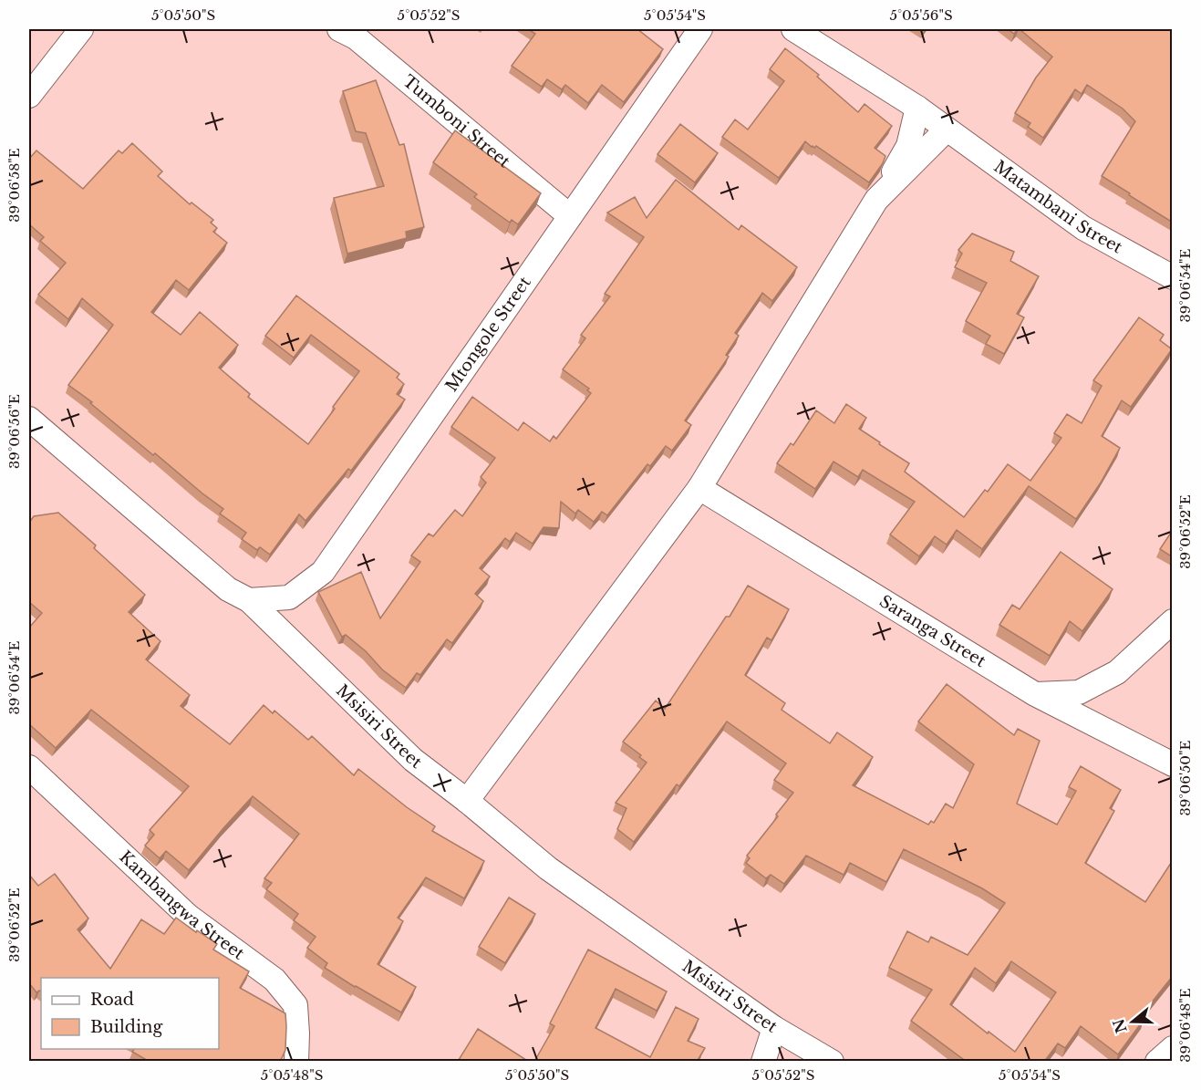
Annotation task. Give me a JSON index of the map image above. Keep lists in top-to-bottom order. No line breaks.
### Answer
{"streets":{"street":["Tumboni Street","Matambani Street","Mtongole Street","Saranga Street","Msisiri Street","Kambangwa Street"]},"crossings":[["Tumboni Street","Mtongole Street"],["Mtongole Street","Msisiri Street"]],"legend":["Road","Building"],"north":"left","coordinates":["5°05'50\"S","5°05'52\"S","5°05'54\"S","5°05'56\"S","39°06'58\"E","39°06'54\"E","39°06'56\"E","39°06'52\"E","39°06'50\"E","39°06'48\"E","5°05'48\"S"]}
